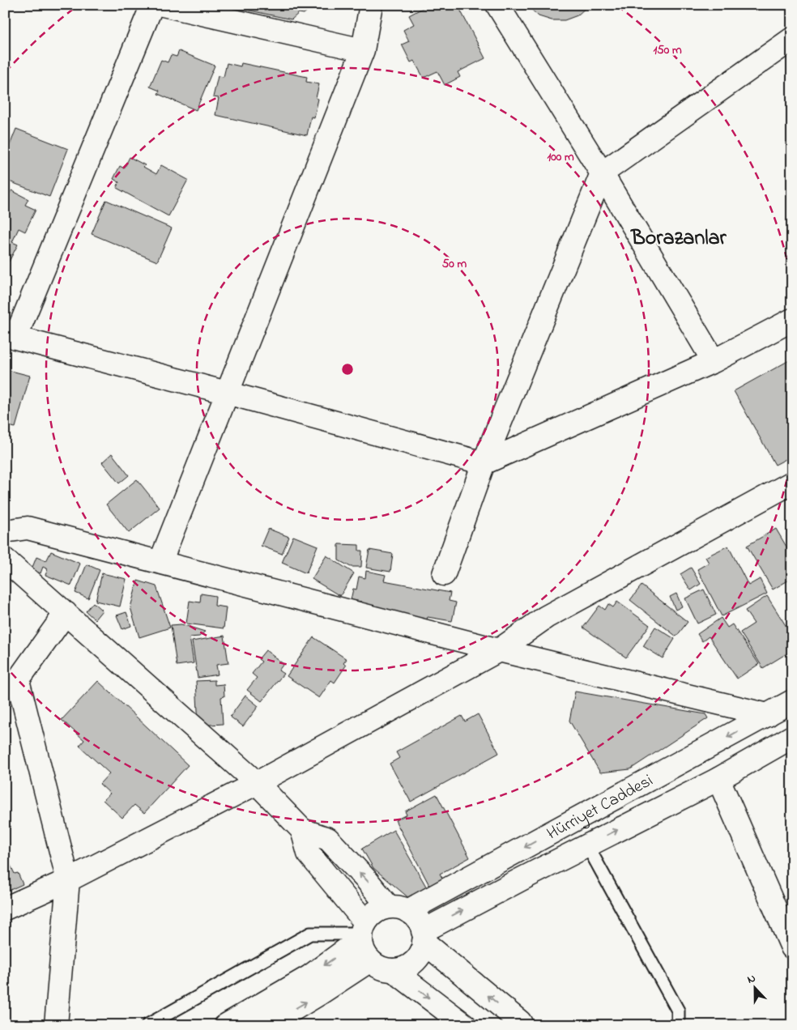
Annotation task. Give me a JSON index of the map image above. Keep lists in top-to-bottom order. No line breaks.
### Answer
{"streets":{"street":["Hürriyet Caddesi"]},"districts":["Borazanlar"],"north":"top","rings":["150 m","100 m","50 m"]}
